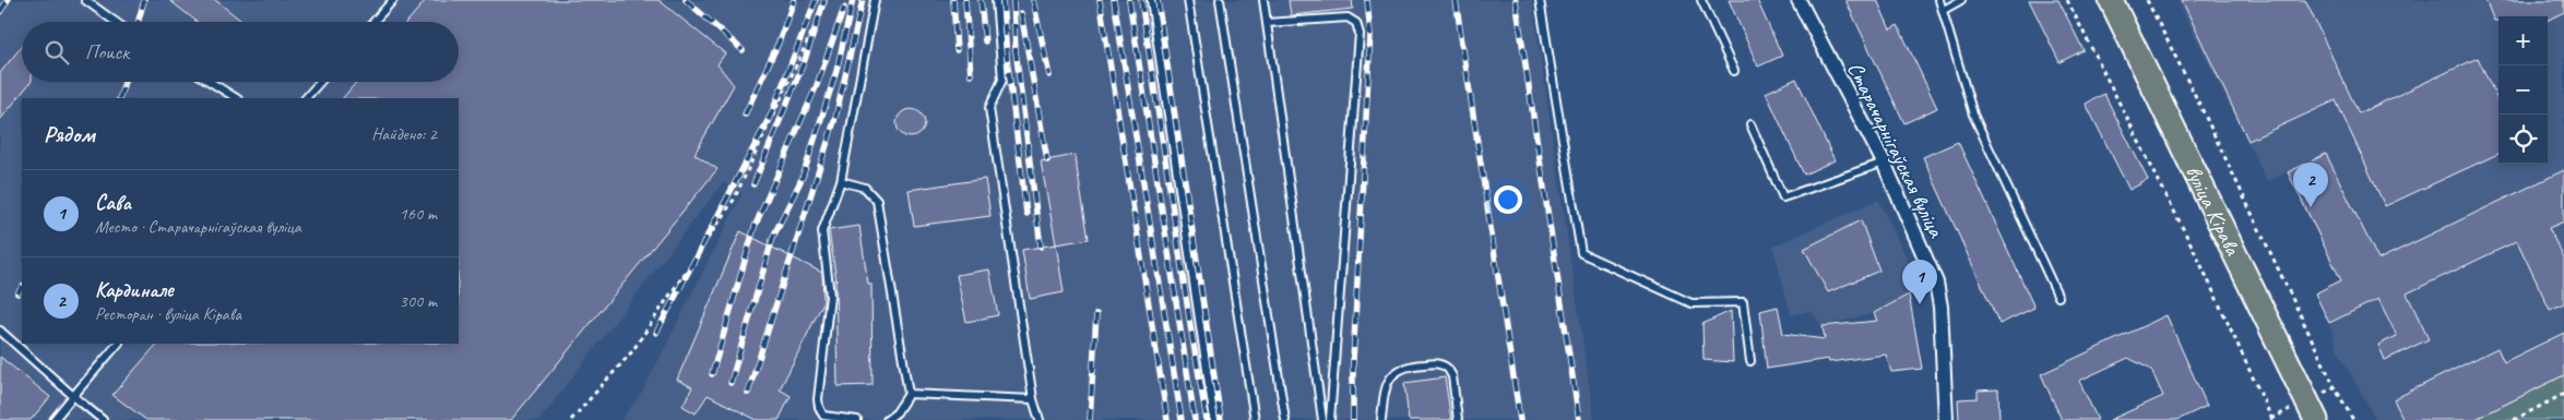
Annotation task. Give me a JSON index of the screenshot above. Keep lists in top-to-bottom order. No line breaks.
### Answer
{"streets":{"main road":["вуліца Кірава"],"street":["Старачарнігаўская вуліца"]},"page":{"map_buttons":["+","−"],"search":"Поиск","heading":["Рядом","Найдено: 2"],"pins":["2","1"],"list":[{"mark":"1","name":"Сава","note":"Место · Старачарнігаўская вуліца","value":"160 m"},{"mark":"2","name":"Кардинале","note":"Ресторан · вуліца Кірава","value":"300 m"}]}}
